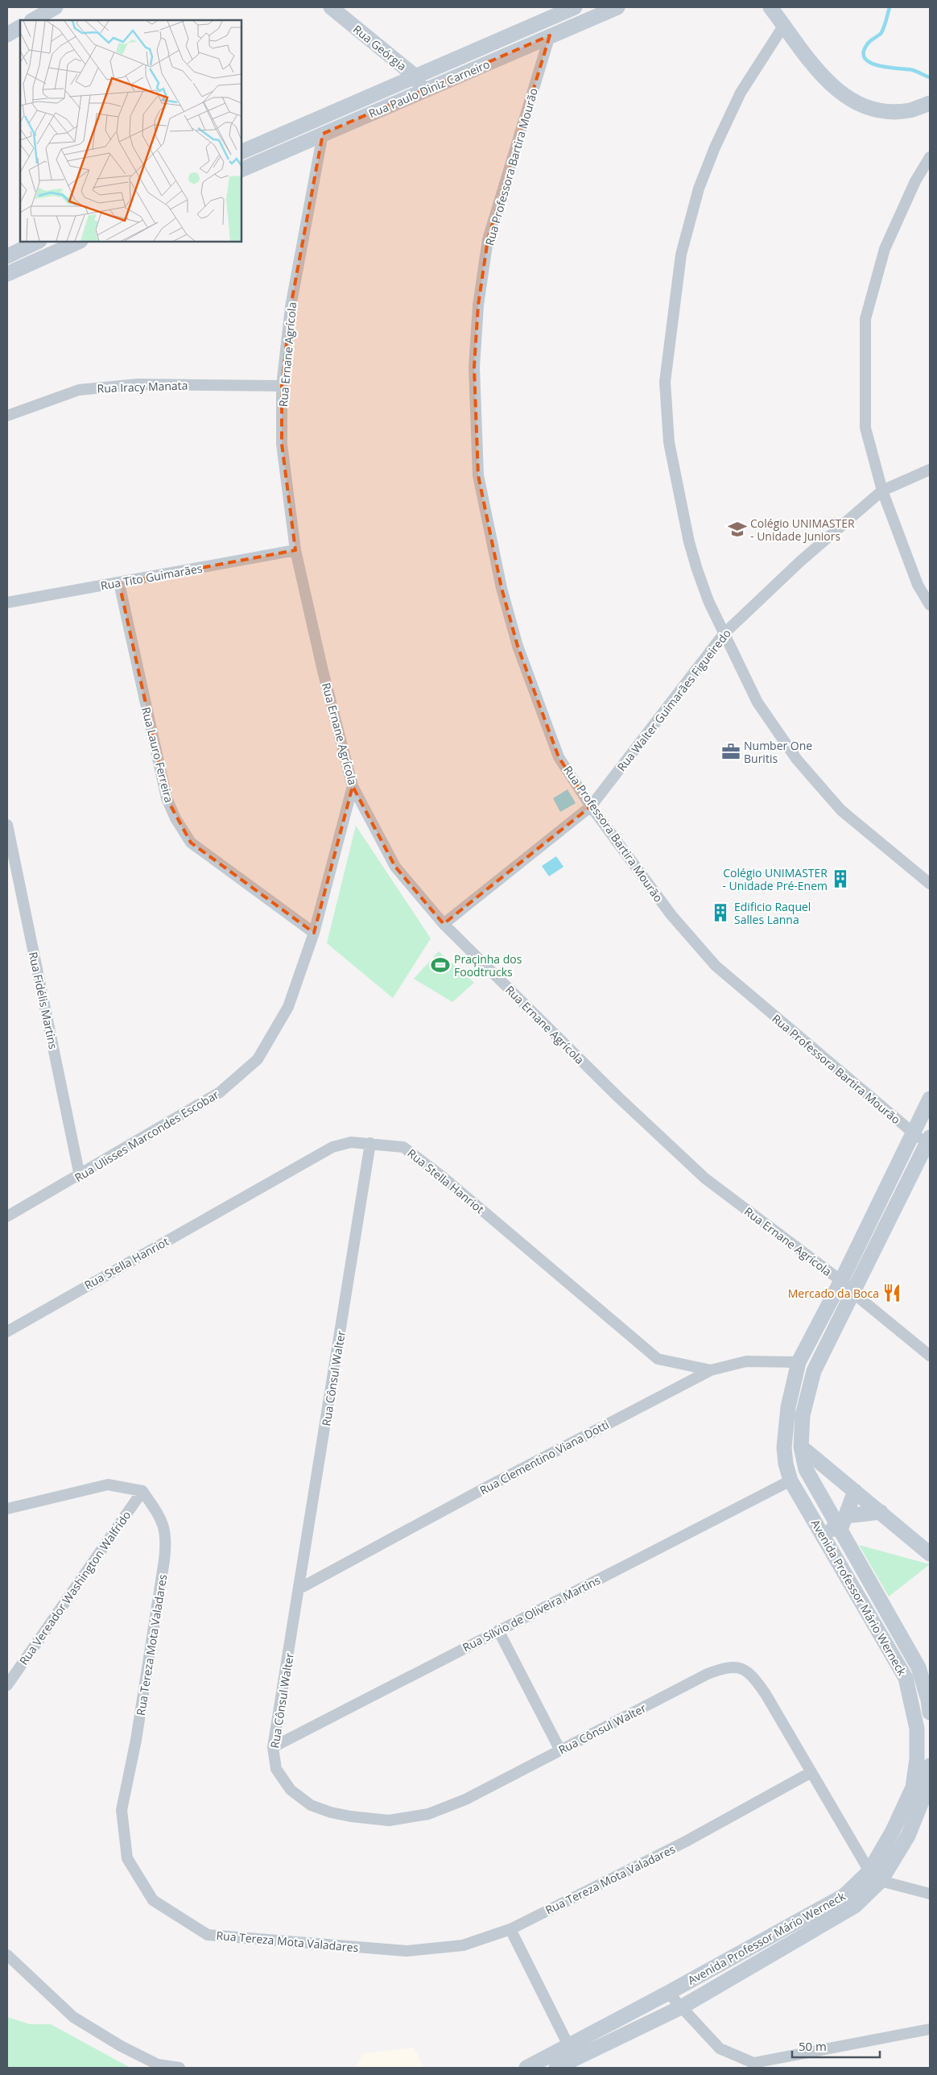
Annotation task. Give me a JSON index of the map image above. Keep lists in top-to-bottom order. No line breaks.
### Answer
{"streets":{"main road":["Rua Geórgia","Rua Paulo Diniz Carneiro","Avenida Professor Mário Werneck"],"street":["Rua Professora Bartira Mourão","Rua Ernane Agrícola","Rua Iracy Manata","Rua Tito Guimarães","Rua Walter Guimarães Figueiredo","Rua Lauro Ferreira","Rua Fidélis Martins","Rua Ulisses Marcondes Escobar","Rua Stella Hanriot","Rua Cônsul Walter","Rua Clementino Viana Dotti","Rua Vereador Washington Walfrido","Rua Sílvio de Oliveira Martins","Rua Tereza Mota Valadares"]},"crossings":[["Rua Geórgia","Rua Paulo Diniz Carneiro"],["Rua Paulo Diniz Carneiro","Rua Professora Bartira Mourão"],["Rua Paulo Diniz Carneiro","Rua Ernane Agrícola"],["Rua Professora Bartira Mourão","Rua Walter Guimarães Figueiredo"],["Rua Professora Bartira Mourão","Avenida Professor Mário Werneck"],["Rua Ernane Agrícola","Rua Iracy Manata"],["Rua Ernane Agrícola","Rua Tito Guimarães"],["Rua Ernane Agrícola","Rua Walter Guimarães Figueiredo"],["Rua Ernane Agrícola","Rua Ulisses Marcondes Escobar"],["Rua Ernane Agrícola","Avenida Professor Mário Werneck"],["Rua Tito Guimarães","Rua Lauro Ferreira"],["Rua Lauro Ferreira","Rua Ulisses Marcondes Escobar"],["Rua Fidélis Martins","Rua Ulisses Marcondes Escobar"],["Rua Stella Hanriot","Rua Cônsul Walter"],["Rua Stella Hanriot","Rua Clementino Viana Dotti"],["Rua Cônsul Walter","Rua Clementino Viana Dotti"],["Rua Cônsul Walter","Avenida Professor Mário Werneck"],["Rua Cônsul Walter","Rua Sílvio de Oliveira Martins"],["Rua Cônsul Walter","Rua Tereza Mota Valadares"],["Rua Clementino Viana Dotti","Avenida Professor Mário Werneck"],["Rua Vereador Washington Walfrido","Rua Tereza Mota Valadares"],["Avenida Professor Mário Werneck","Rua Sílvio de Oliveira Martins"]],"places":{"school or university":["Colégio UNIMASTER - Unidade Juniors"],"office":["Number One Buritis"],"building":["Colégio UNIMASTER - Unidade Pré-Enem","Edificio Raquel Salles Lanna"],"sports":["Praçinha dos Foodtrucks"],"restaurant":["Mercado da Boca"]},"scale_bar":"50 m"}
